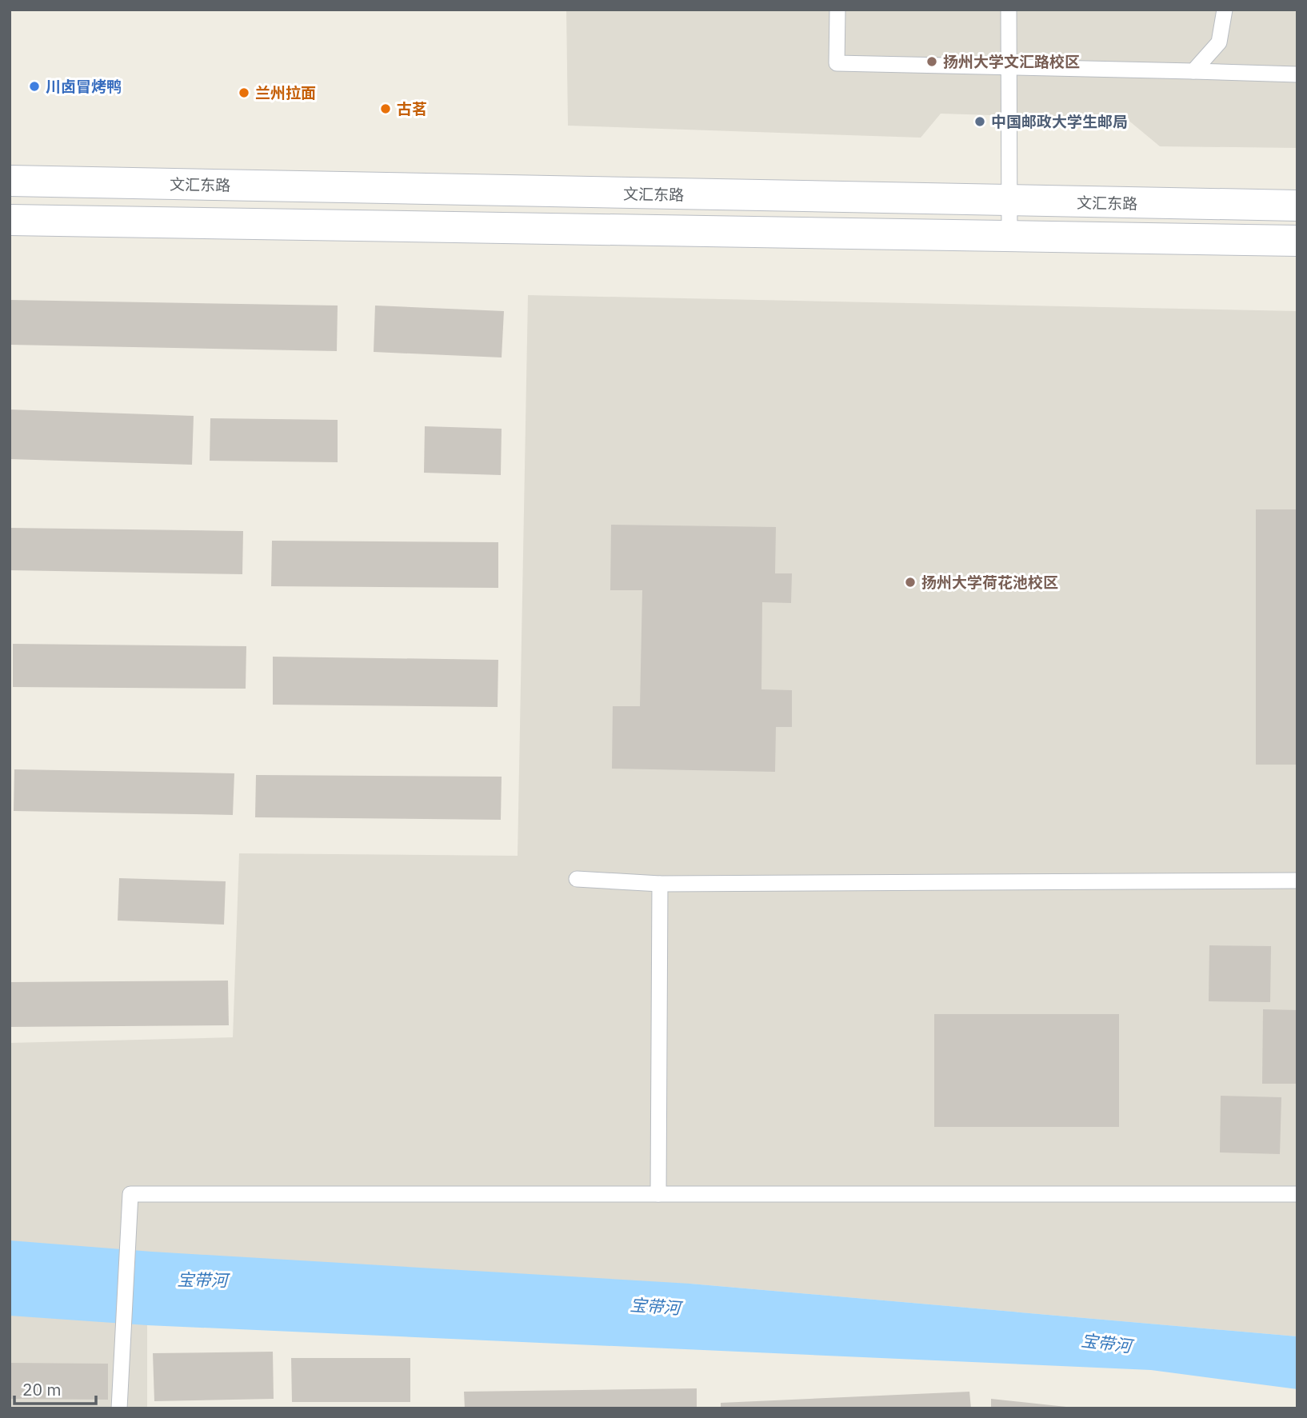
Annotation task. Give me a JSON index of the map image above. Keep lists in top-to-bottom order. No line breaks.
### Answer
{"streets":{"main road":["文汇东路"]},"water":["宝带河"],"places":["扬州大学文汇路校区","川卤冒烤鸭","兰州拉面","古茗","中国邮政大学生邮局","扬州大学荷花池校区"],"scale_bar":"20 m"}
